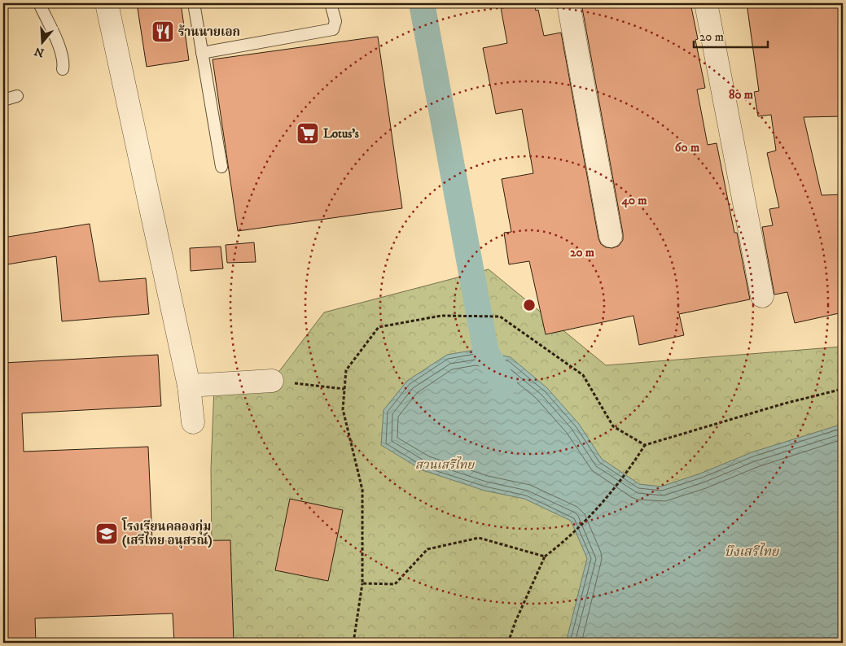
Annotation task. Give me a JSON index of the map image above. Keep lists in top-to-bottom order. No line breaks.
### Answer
{"water":["บึงเสรีไทย"],"parks":["สวนเสรีไทย"],"places":{"restaurant":["ร้านนายเอก"],"supermarket":["Lotus's"],"school or university":["โรงเรียนคลองกุ่ม (เสรีไทย อนุสรณ์)"]},"scale_bar":"20 m","north":"bottom","rings":["80 m","60 m","40 m","20 m"]}
